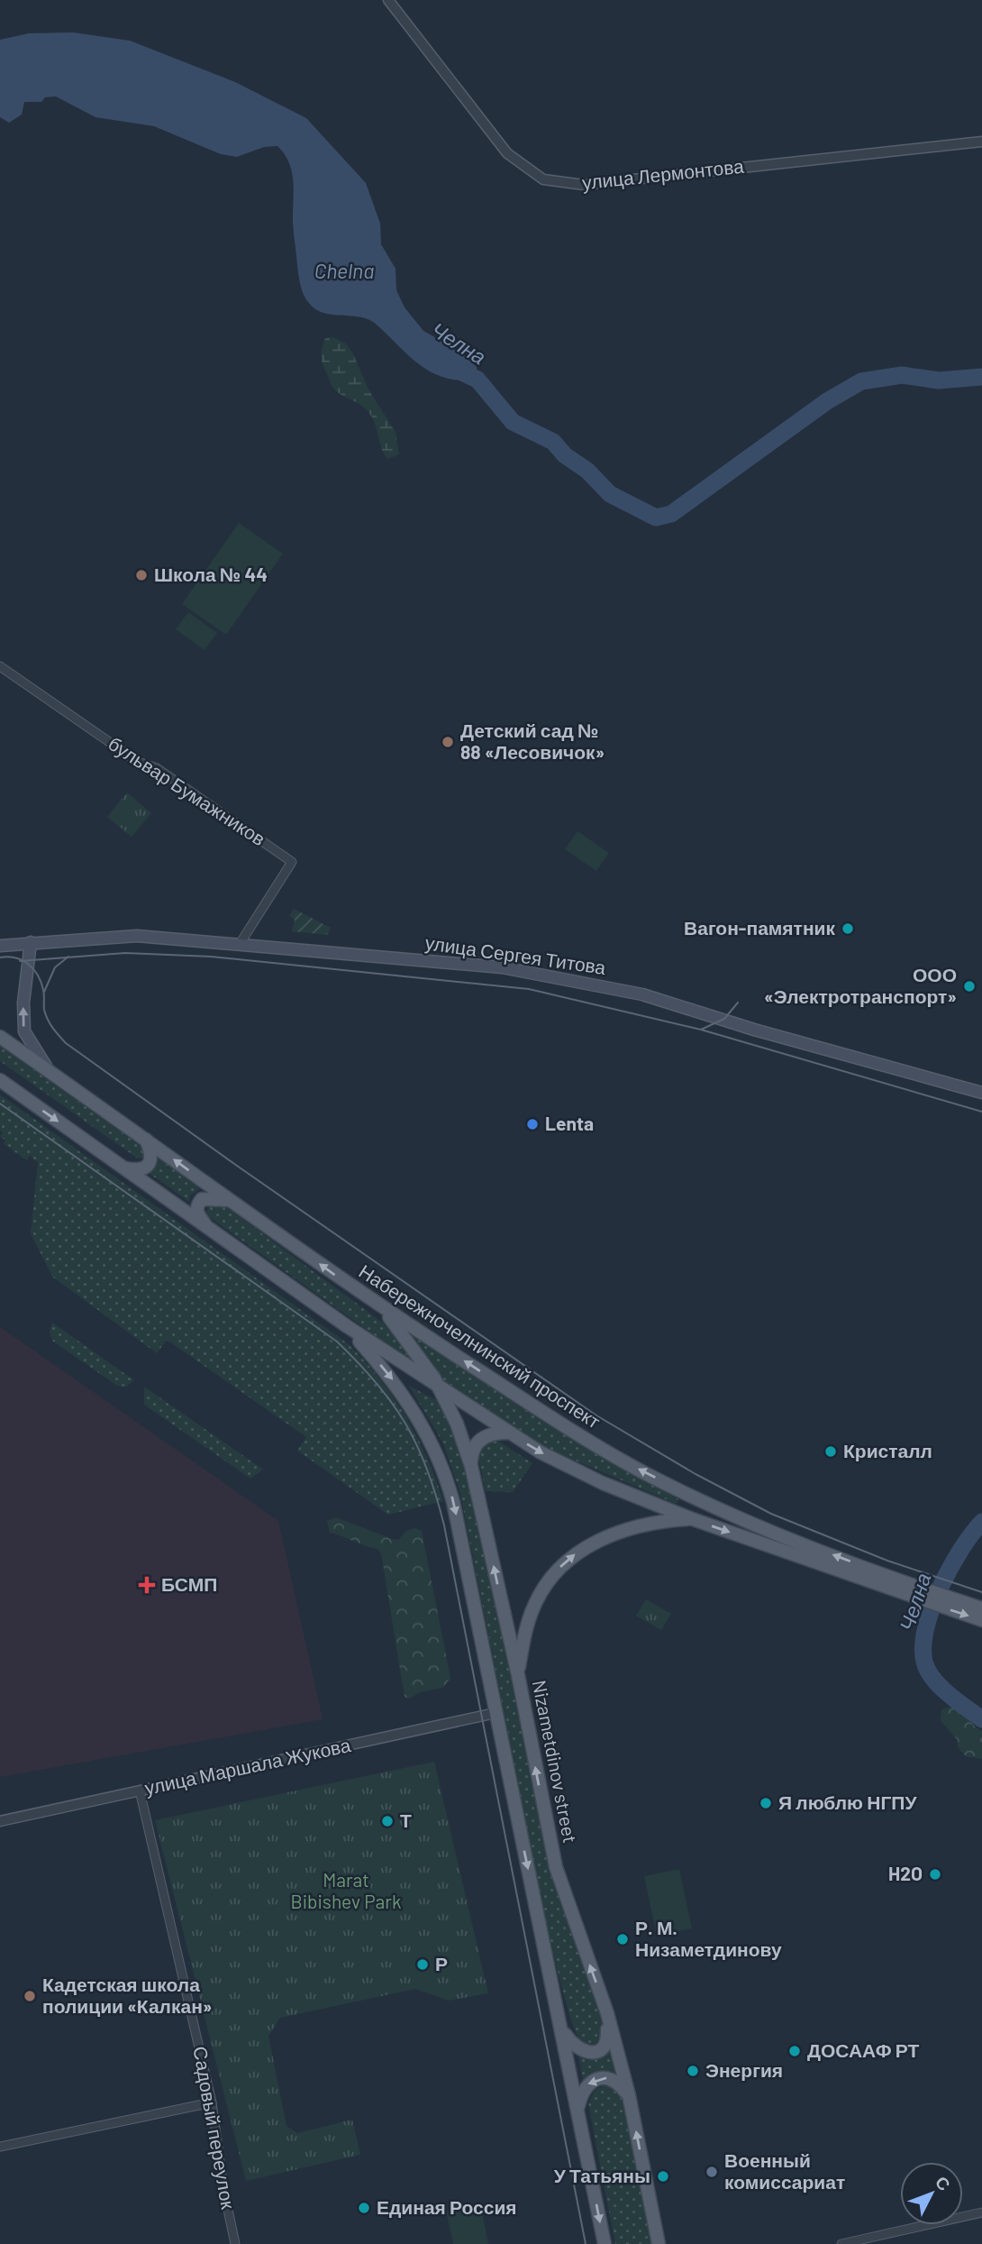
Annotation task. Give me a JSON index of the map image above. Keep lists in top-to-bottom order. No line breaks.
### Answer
{"streets":{"main road":["улица Сергея Титова","Набережночелнинский проспект","Nizametdinov street"],"street":["улица Лермонтова","бульвар Бумажников","улица Маршала Жукова","Садовый переулок"]},"crossings":[["бульвар Бумажников","улица Сергея Титова"],["Набережночелнинский проспект","Nizametdinov street"],["улица Маршала Жукова","Садовый переулок"]],"water":["Chelna","Челна"],"parks":["Marat Bibishev Park"],"places":{"other":["Школа № 44","Детский сад № 88 «Лесовичок»","Вагон-памятник","ООО «Электротранспорт»","Lenta","Кристалл","Я люблю НГПУ","Т","H2O","Р. М. Низаметдинову","Р","Кадетская школа полиции «Калкан»","ДОСААФ РТ","Энергия","Военный комиссариат","У Татьяны","Единая Россия"],"health":["БСМП"]},"north":"top right"}
